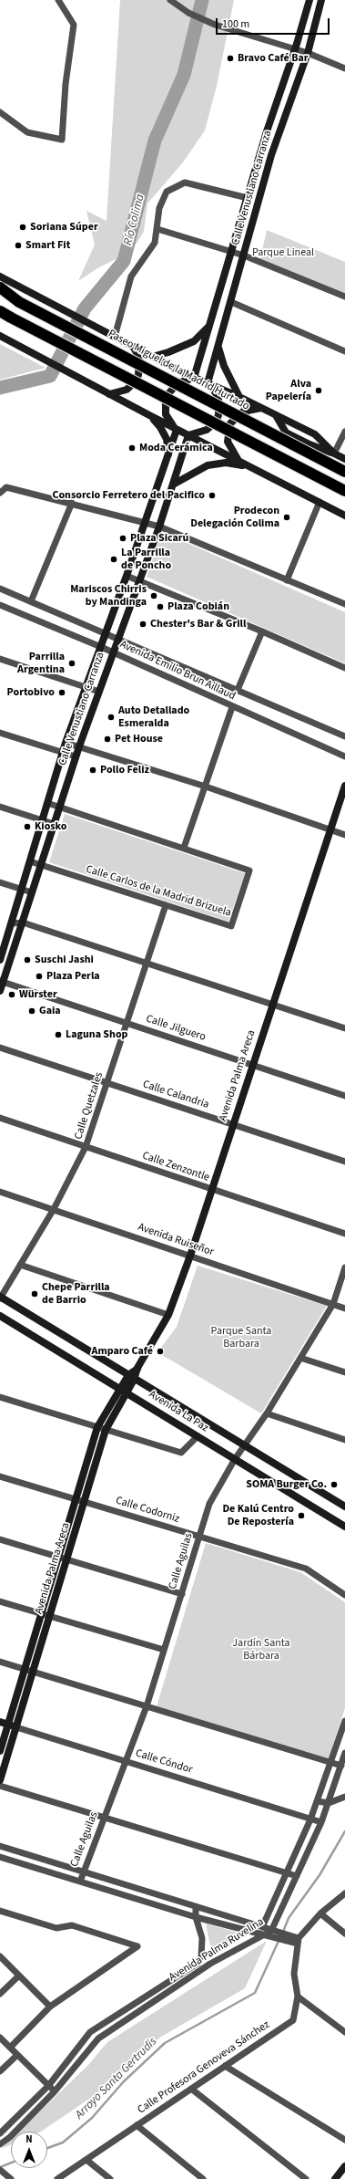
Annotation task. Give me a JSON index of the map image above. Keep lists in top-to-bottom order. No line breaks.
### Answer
{"streets":{"highway":["Paseo Miguel de la Madrid Hurtado"],"street":["Calle Venustiano Carranza","Avenida Emilio Brun Aillaud","Calle Carlos de la Madrid Brizuela","Calle Jilguero","Avenida Palma Areca","Calle Calandria","Calle Quetzales","Calle Zenzontle","Avenida Ruiseñor","Avenida La Paz","Calle Codorniz","Calle Aguilas","Calle Cóndor","Avenida Palma Ruvelina","Calle Profesora Genoveva Sánchez"]},"crossings":[["Calle Venustiano Carranza","Avenida Emilio Brun Aillaud"],["Calle Venustiano Carranza","Calle Carlos de la Madrid Brizuela"],["Calle Venustiano Carranza","Calle Jilguero"],["Calle Carlos de la Madrid Brizuela","Calle Quetzales"],["Calle Jilguero","Avenida Palma Areca"],["Calle Jilguero","Calle Quetzales"],["Avenida Palma Areca","Calle Calandria"],["Avenida Palma Areca","Calle Zenzontle"],["Avenida Palma Areca","Avenida Ruiseñor"],["Avenida Palma Areca","Avenida La Paz"],["Avenida Palma Areca","Calle Codorniz"],["Avenida Palma Areca","Calle Cóndor"],["Calle Calandria","Calle Quetzales"],["Calle Quetzales","Calle Zenzontle"],["Calle Quetzales","Avenida Ruiseñor"],["Calle Quetzales","Avenida La Paz"],["Avenida Ruiseñor","Calle Aguilas"],["Avenida La Paz","Calle Aguilas"],["Calle Codorniz","Calle Aguilas"],["Calle Aguilas","Calle Cóndor"],["Calle Cóndor","Avenida Palma Ruvelina"]],"water":["Río Colima","Arroyo Santa Gertrudis"],"parks":["Parque Lineal","Parque Santa Barbara","Jardín Santa Bárbara"],"places":["Bravo Café Bar","Soriana Súper","Smart Fit","Alva Papelería","Moda Cerámica","Consorcio Ferretero del Pacifico","Prodecon Delegación Colima","Plaza Sicarú","La Parrilla de Poncho","Mariscos Chirris by Mandinga","Plaza Cobián","Chester's Bar & Grill","Parrilla Argentina","Portobivo","Auto Detallado Esmeralda","Pet House","Pollo Feliz","Kiosko","Suschi Jashi","Plaza Perla","Würster","Gaia","Laguna Shop","Chepe Parrilla de Barrio","Amparo Café","SOMA Burger Co.","De Kalú Centro De Repostería"],"scale_bar":"100 m","north":"top"}
